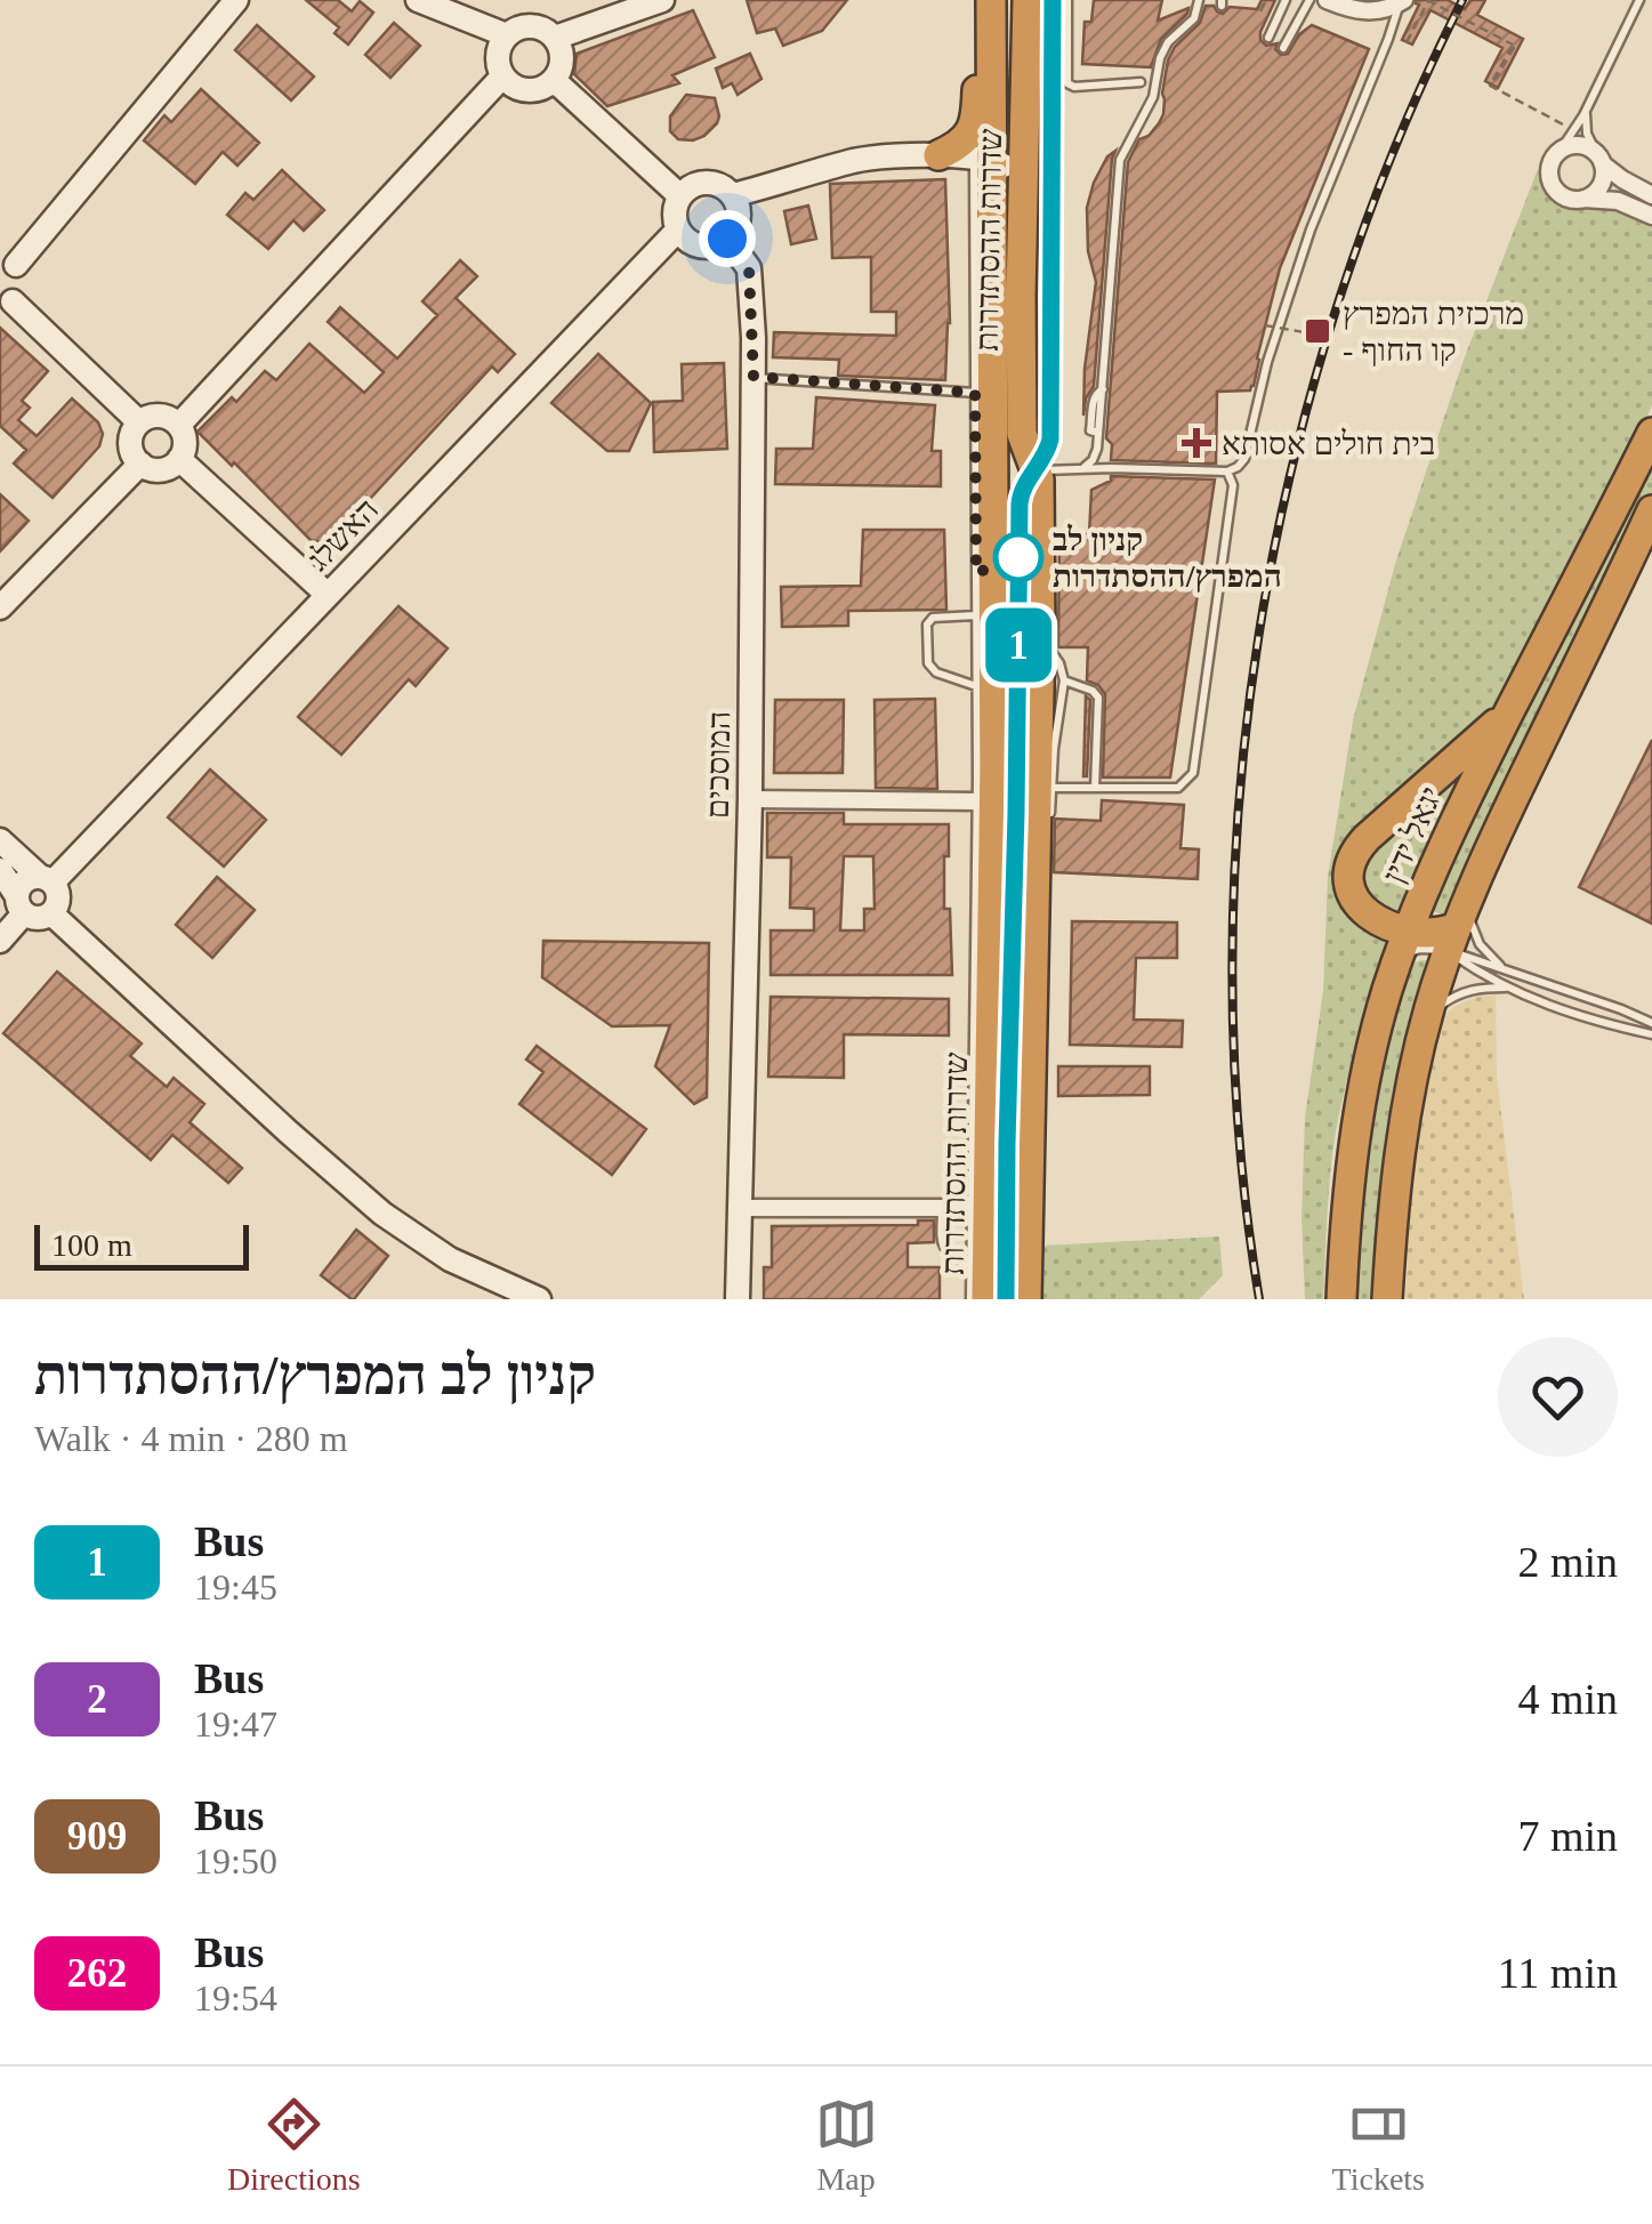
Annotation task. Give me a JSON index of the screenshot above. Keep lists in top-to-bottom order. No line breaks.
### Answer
{"streets":{"highway":["שדרות ההסתדרות","יגאל ידין"],"street":["האשלג","המוסכים"]},"crossings":[["האשלג","המוסכים"]],"places":{"transit":["מרכזית המפרץ - קו החוף"],"health":["בית חולים אסותא"],"other":["קניון לב המפרץ/ההסתדרות"]},"lines":["bus line 1"],"scale_bar":"100 m","page":{"on_map":"1","scale":"100 m","heading":["קניון לב המפרץ/ההסתדרות","Walk · 4 min · 280 m"],"list":[{"mark":"1","name":"Bus","note":"19:45","value":"2 min"},{"mark":"2","name":"Bus","note":"19:47","value":"4 min"},{"mark":"909","name":"Bus","note":"19:50","value":"7 min"},{"mark":"262","name":"Bus","note":"19:54","value":"11 min"}],"tabs":["Directions","Map","Tickets"]}}
